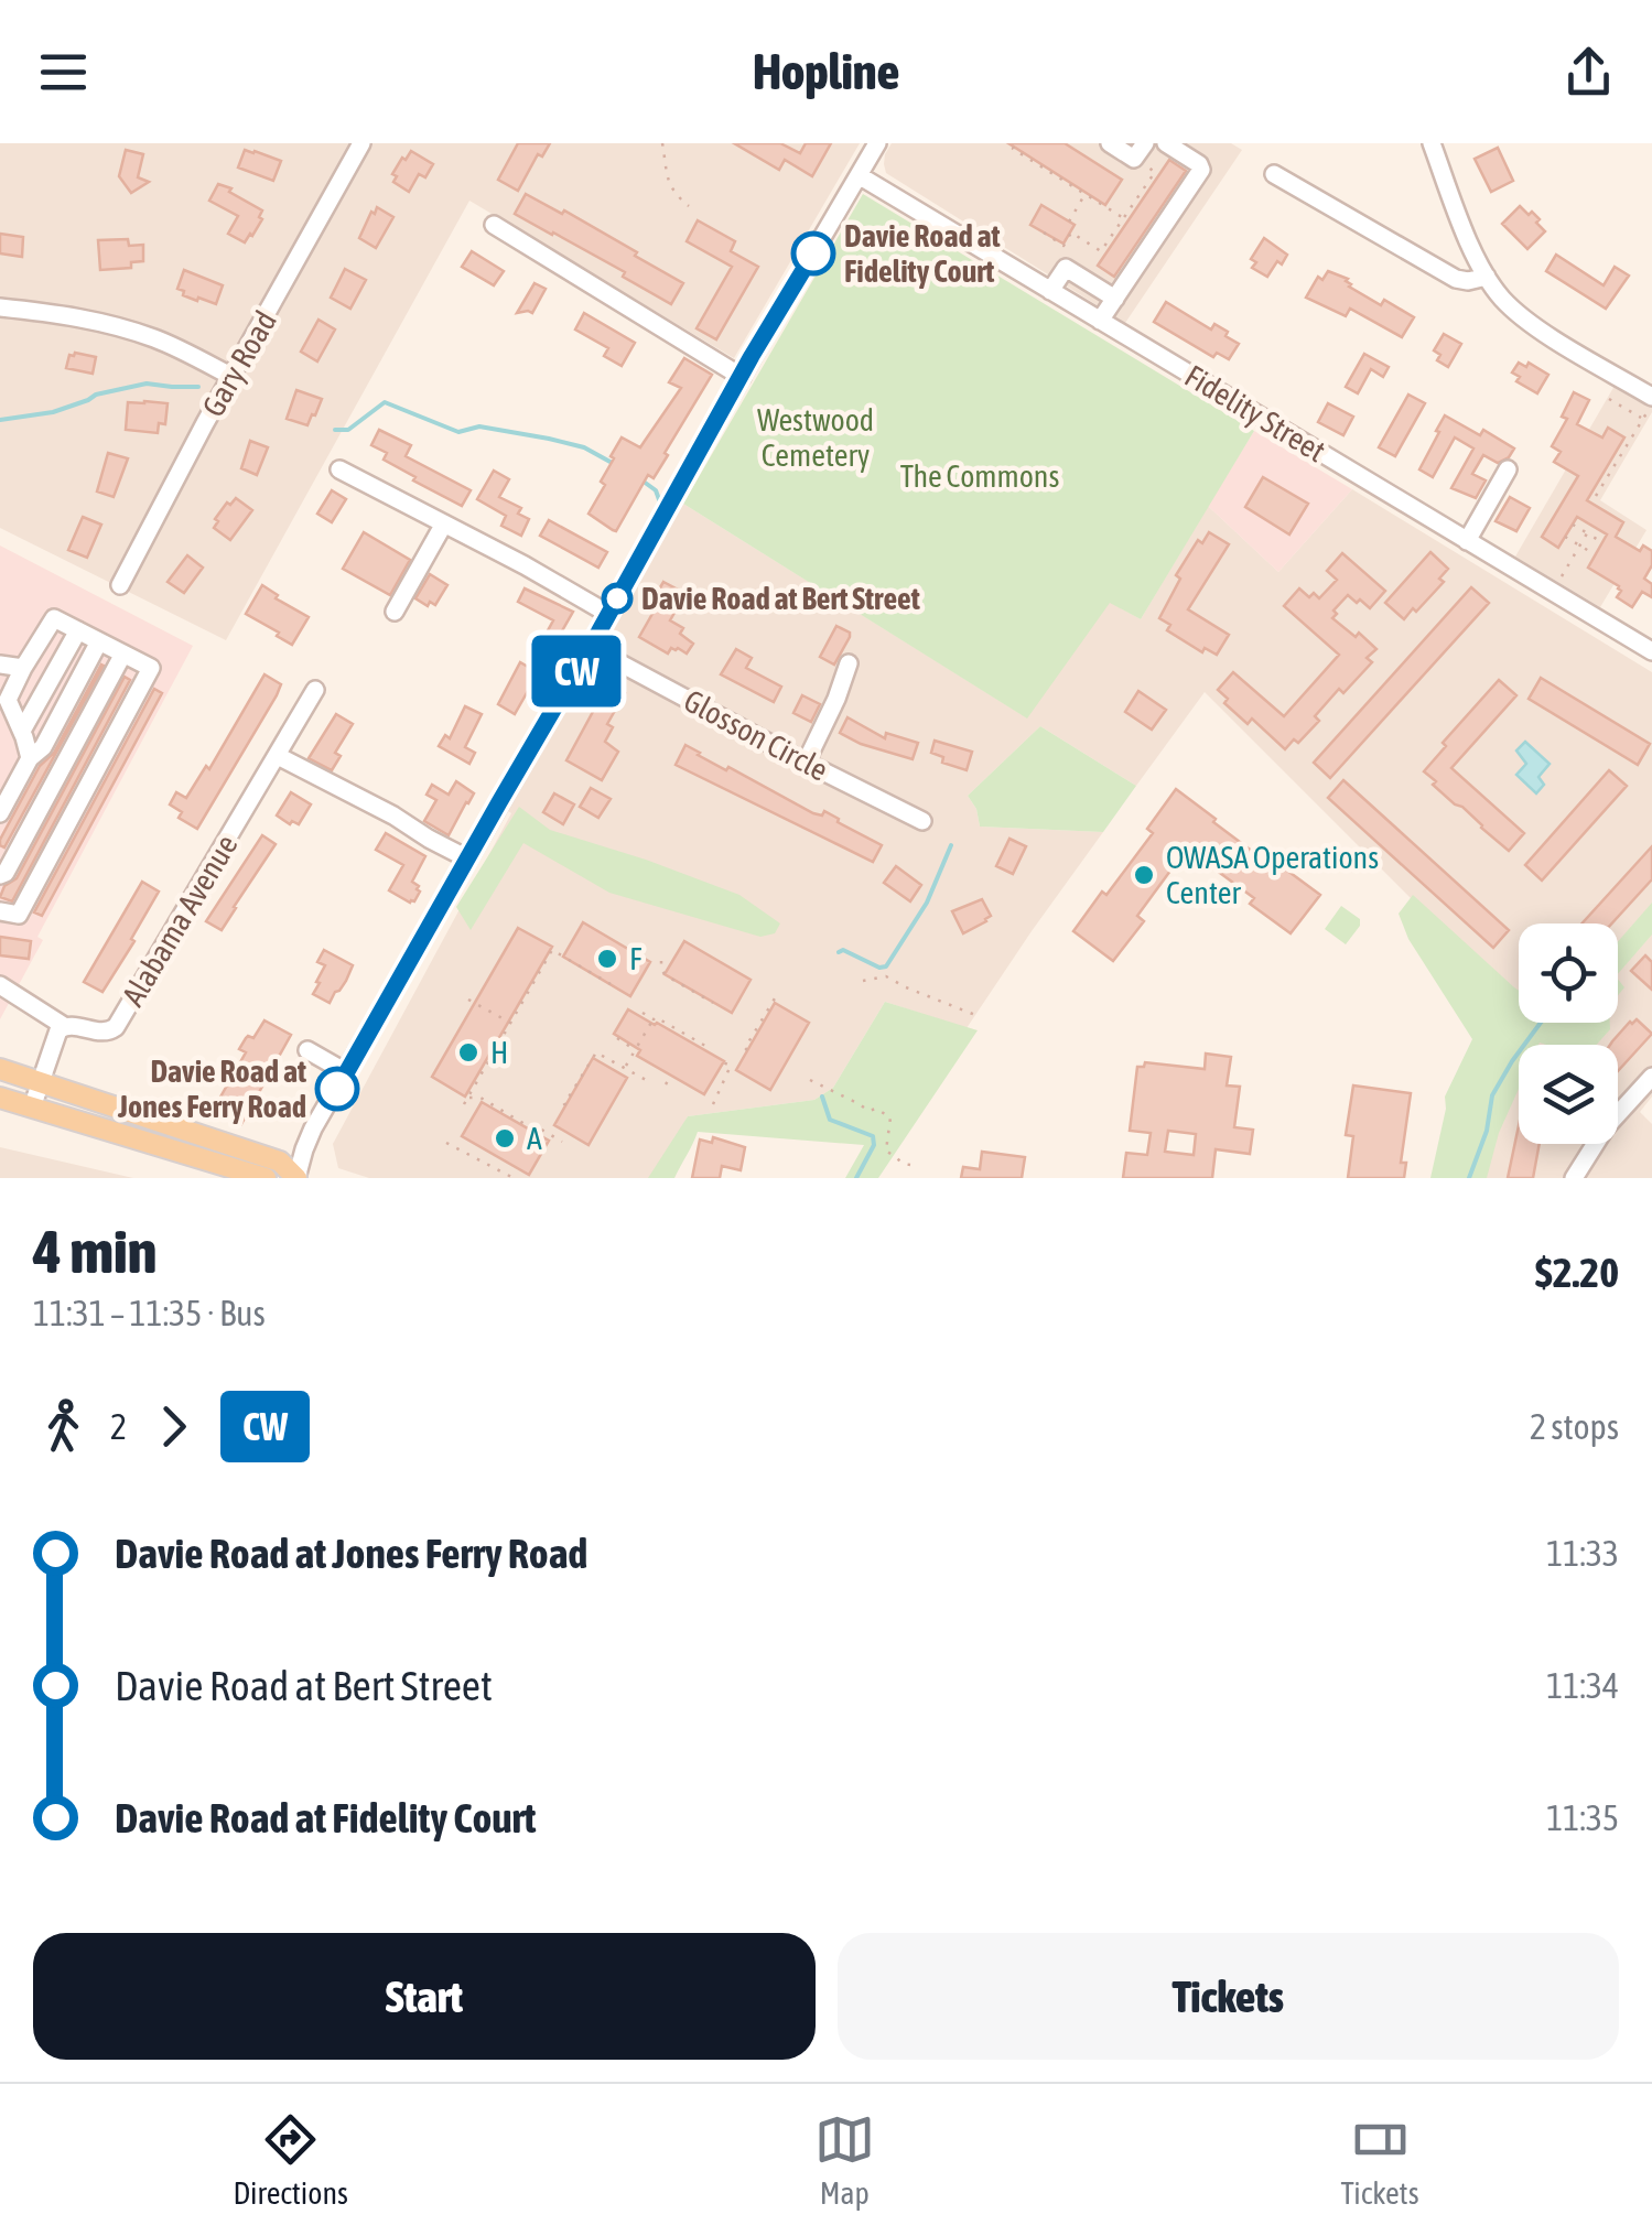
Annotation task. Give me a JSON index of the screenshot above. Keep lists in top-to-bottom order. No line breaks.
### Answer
{"streets":{"street":["Gary Road","Fidelity Street","Glosson Circle","Alabama Avenue"]},"parks":["Westwood Cemetery","The Commons"],"places":["Davie Road at Fidelity Court","Davie Road at Bert Street","OWASA Operations Center","F","H","Davie Road at Jones Ferry Road","A"],"lines":["bus line CW"],"page":{"header":"Hopline","on_map":"CW","heading":["4 min","11:31 – 11:35 · Bus","$2.20"],"legs":["2","CW","2 stops"],"list":[{"name":"Davie Road at Jones Ferry Road","value":"11:33"},{"name":"Davie Road at Bert Street","value":"11:34"},{"name":"Davie Road at Fidelity Court","value":"11:35"}],"buttons":["Start","Tickets"],"tabs":["Directions","Map","Tickets"]}}
